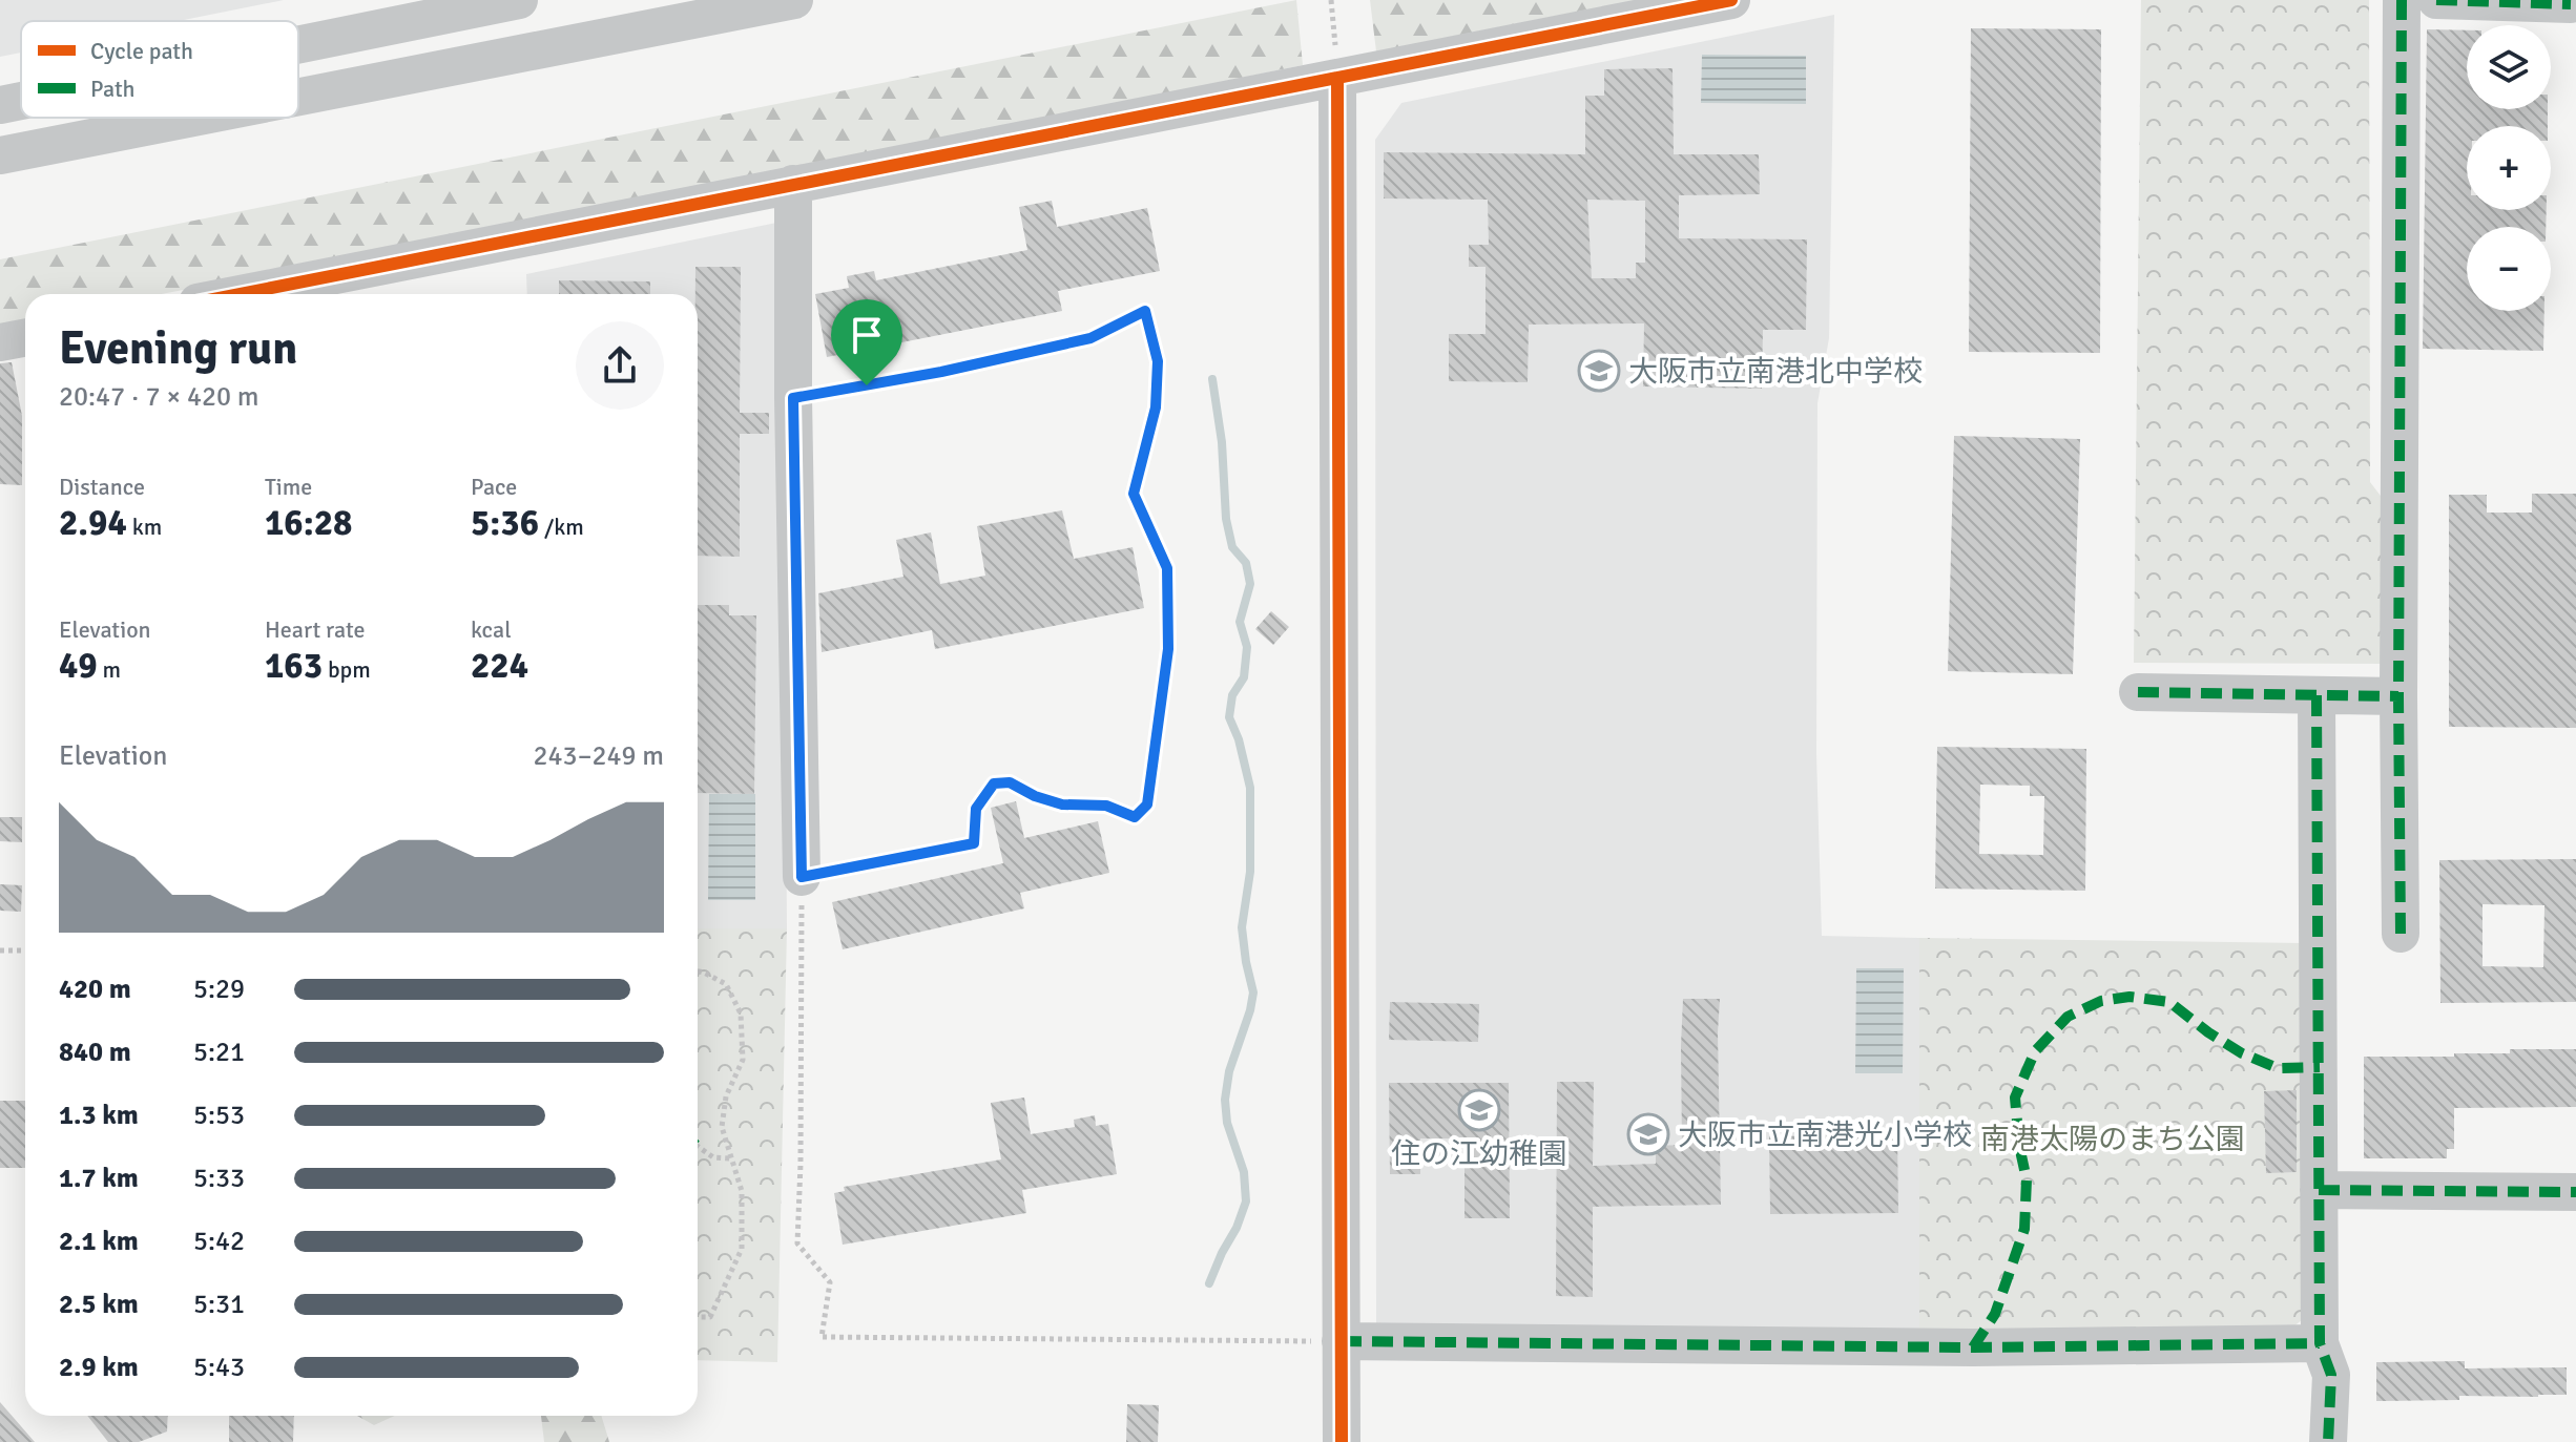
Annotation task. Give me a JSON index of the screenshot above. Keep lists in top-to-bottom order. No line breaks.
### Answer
{"parks":["南港太陽のまち公園"],"places":{"school or university":["大阪市立南港北中学校","住の江幼稚園","大阪市立南港光小学校"]},"legend":["Cycle path","Path"],"page":{"map_buttons":["+","−"],"heading":["Evening run","20:47 · 7 × 420 m"],"stats":[["Distance","2.94 km"],["Time","16:28"],["Pace","5:36 /km"],["Elevation","49 m"],["Heart rate","163 bpm"],["kcal","224"]],"chart":["Elevation","243–249 m"],"list":[{"name":"420 m","note":"5:29"},{"name":"840 m","note":"5:21"},{"name":"1.3 km","note":"5:53"},{"name":"1.7 km","note":"5:33"},{"name":"2.1 km","note":"5:42"},{"name":"2.5 km","note":"5:31"},{"name":"2.9 km","note":"5:43"}]}}
